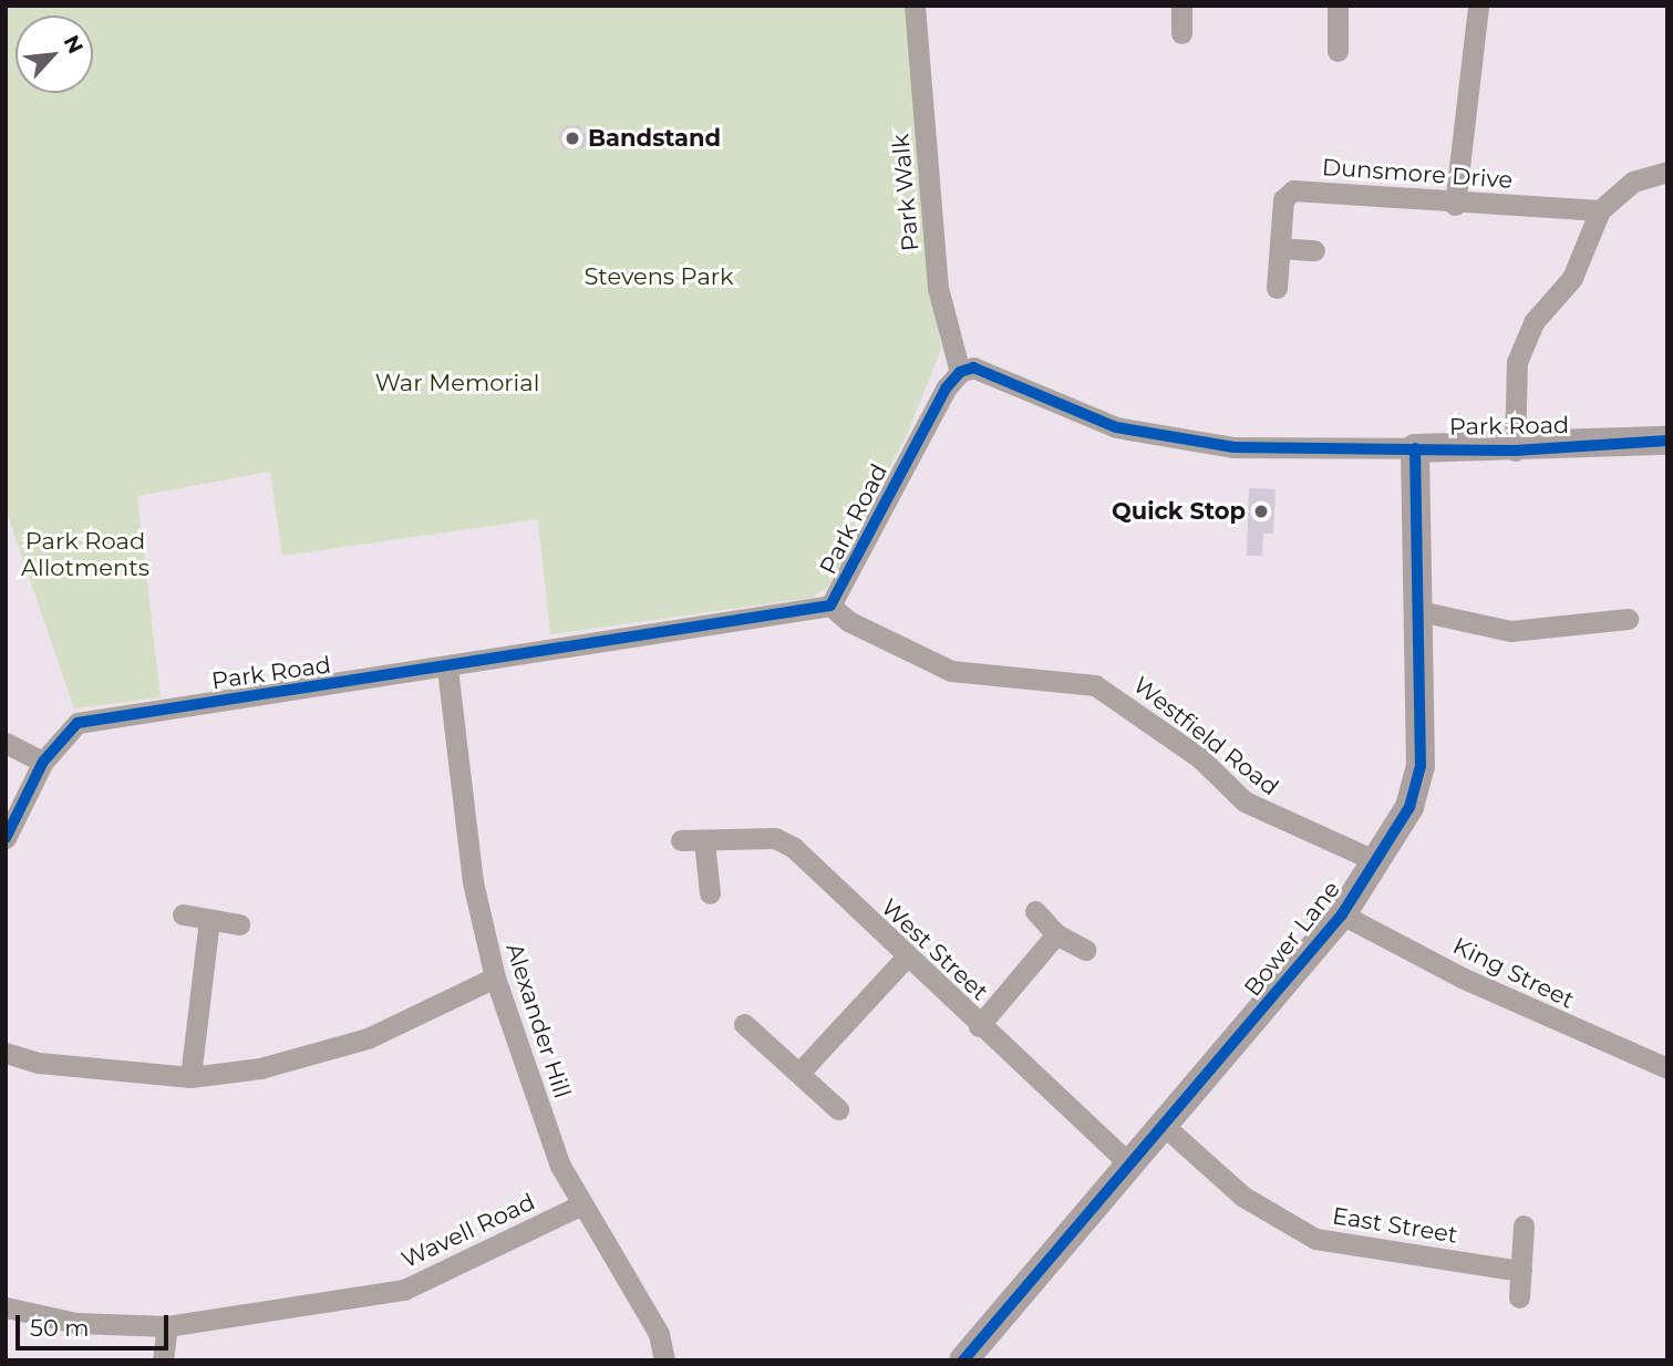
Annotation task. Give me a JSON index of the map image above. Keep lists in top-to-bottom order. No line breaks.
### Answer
{"streets":{"street":["Dunsmore Drive","Park Walk","Park Road","Westfield Road","Bower Lane","West Street","King Street","Alexander Hill","East Street","Wavell Road"]},"crossings":[["Park Walk","Park Road"],["Park Road","Westfield Road"],["Park Road","Bower Lane"],["Park Road","Alexander Hill"],["Westfield Road","Bower Lane"],["Bower Lane","West Street"],["Bower Lane","King Street"],["Bower Lane","East Street"],["Alexander Hill","Wavell Road"]],"parks":["Stevens Park","War Memorial","Park Road Allotments"],"places":["Bandstand","Quick Stop"],"scale_bar":"50 m","north":"top right"}
